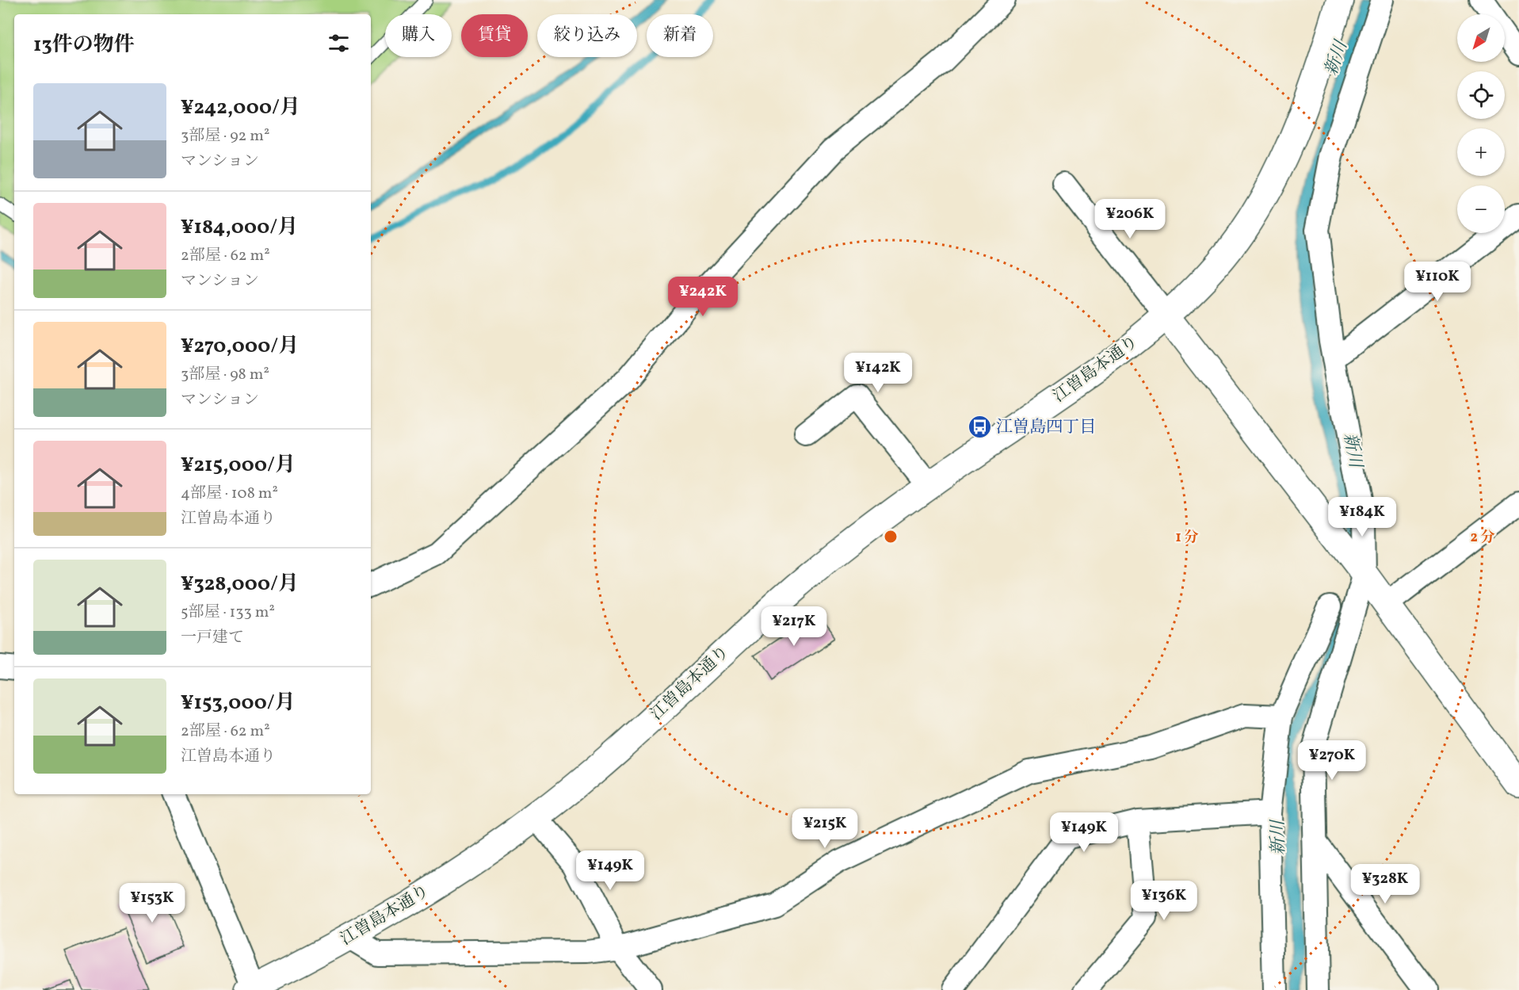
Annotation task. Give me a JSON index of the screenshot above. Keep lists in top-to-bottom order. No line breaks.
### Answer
{"streets":{"street":["江曽島本通り"]},"water":["新川"],"places":{"bus stop":["江曽島四丁目"]},"north":"bottom left","page":{"map_buttons":["+","−"],"chip":["購入","賃貸","絞り込み","新着"],"heading":"13件の物件","list":[{"name":"¥242,000/月","note":"3部屋 · 92 m² · マンション"},{"name":"¥184,000/月","note":"2部屋 · 62 m² · マンション"},{"name":"¥270,000/月","note":"3部屋 · 98 m² · マンション"},{"name":"¥215,000/月","note":"4部屋 · 108 m² · 江曽島本通り"},{"name":"¥328,000/月","note":"5部屋 · 133 m² · 一戸建て"},{"name":"¥153,000/月","note":"2部屋 · 62 m² · 江曽島本通り"}],"price":["¥206K","¥110K","¥242K","¥142K","¥184K","¥217K","¥270K","¥215K","¥149K","¥149K","¥328K","¥136K","¥153K"]},"rings":["1 分","2 分"]}
